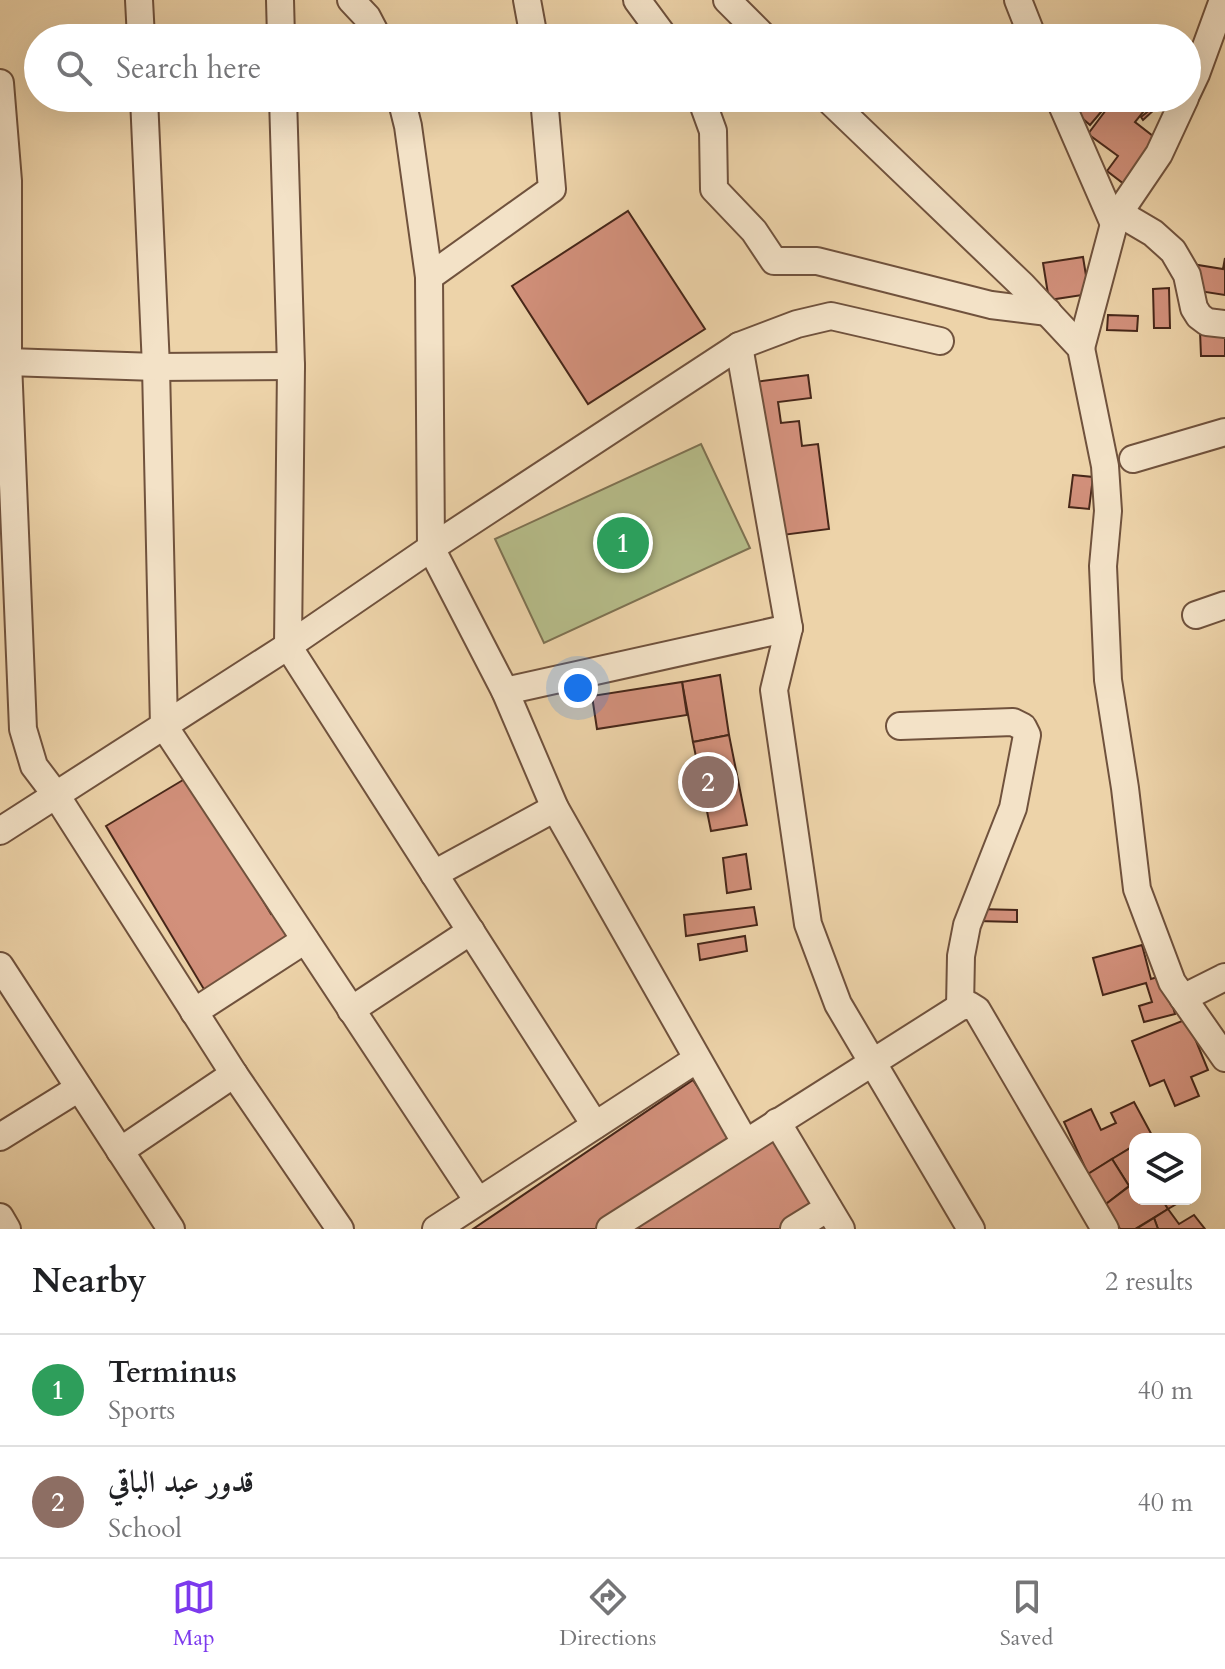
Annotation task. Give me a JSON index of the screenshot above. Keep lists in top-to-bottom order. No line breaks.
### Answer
{"page":{"search":"Search here","pins":["1","2"],"heading":["Nearby","2 results"],"list":[{"mark":"1","name":"Terminus","note":"Sports","value":"40 m"},{"mark":"2","name":"قدور عبد الباقي","note":"School","value":"40 m"}],"nav":["Map","Directions","Saved"]}}
